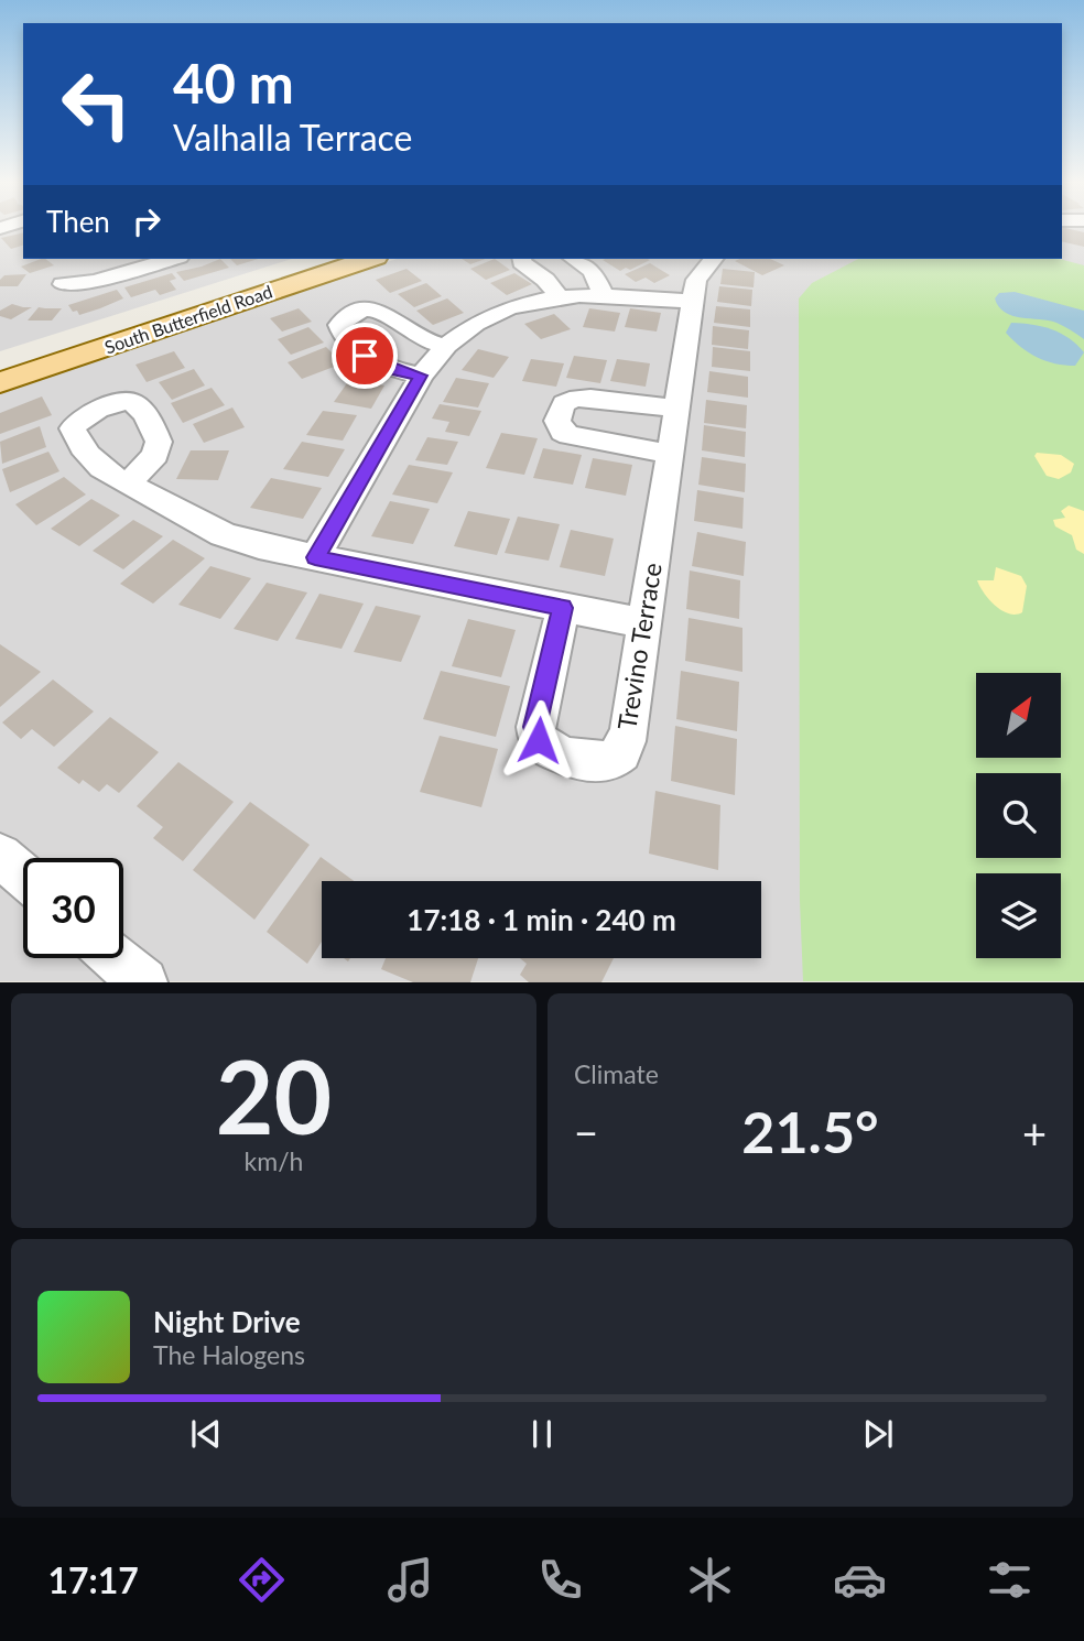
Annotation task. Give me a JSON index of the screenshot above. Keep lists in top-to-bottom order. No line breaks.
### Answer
{"streets":{"main road":["South Butterfield Road"],"street":["Trevino Terrace"]},"north":"top right","page":{"turn":["40 m","Valhalla Terrace"],"then":"Then","limit":"30","trip":"17:18 · 1 min · 240 m","tile":[["20","km/h"],"Climate"],"heat":["−","21.5°","+"],"song":["Night Drive","The Halogens"],"tabs":"17:17"}}
